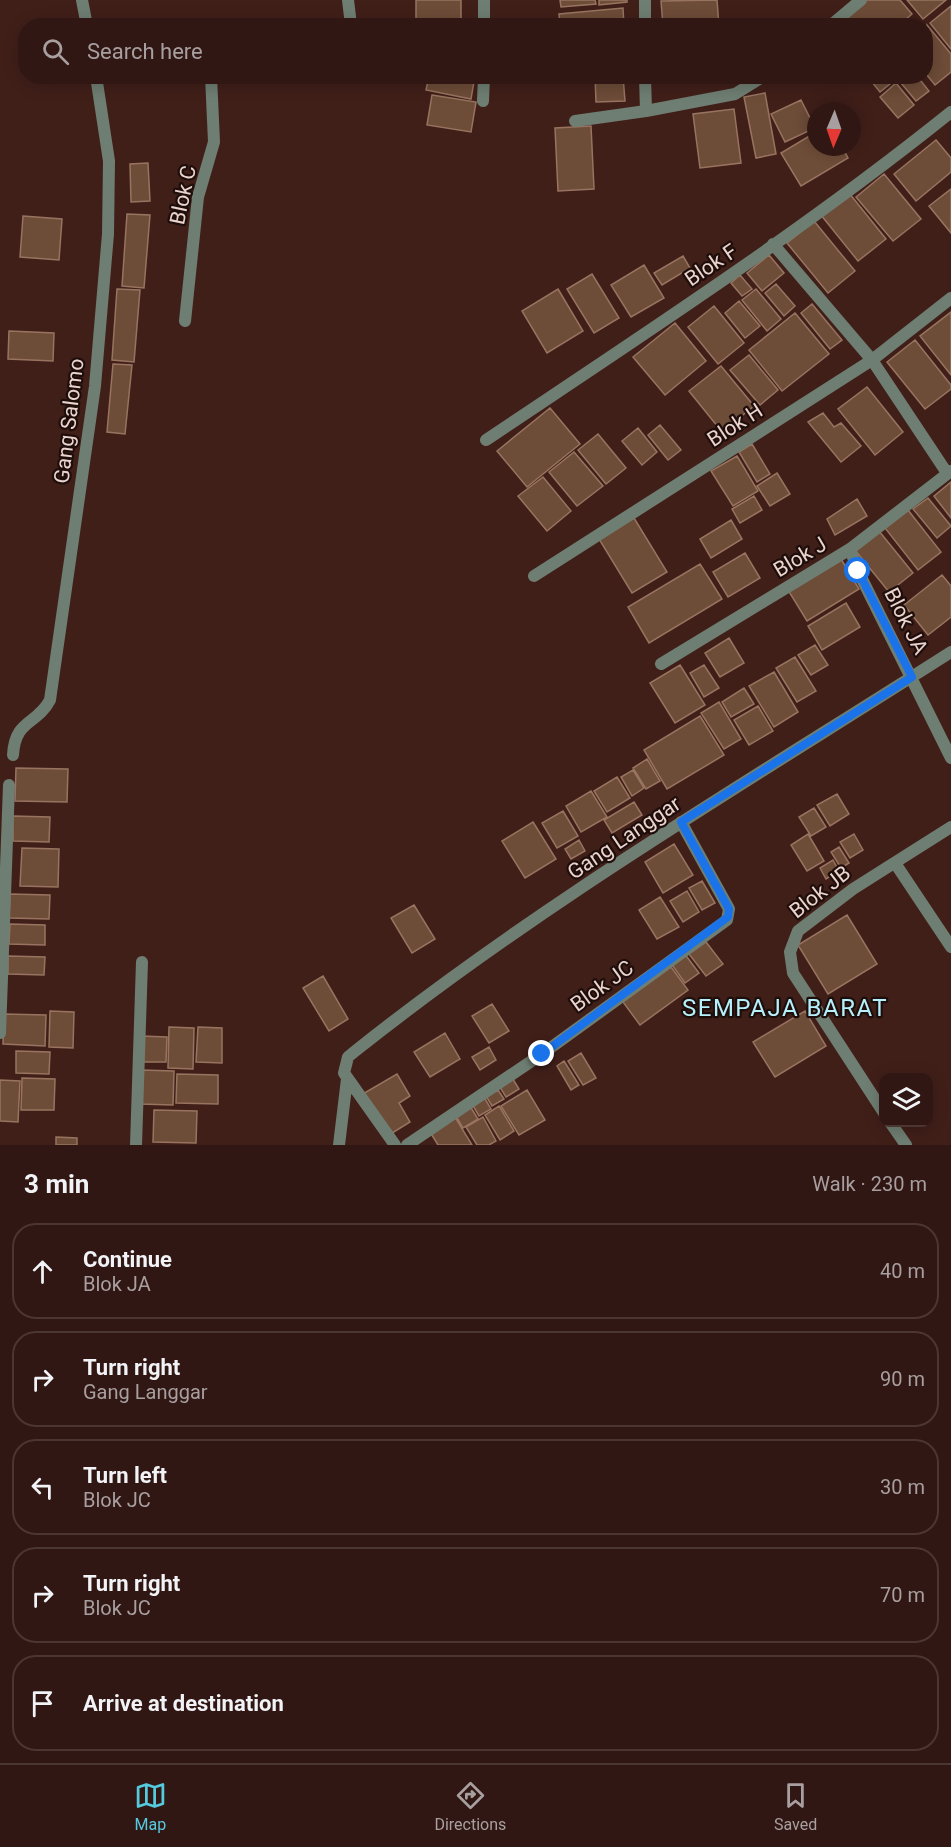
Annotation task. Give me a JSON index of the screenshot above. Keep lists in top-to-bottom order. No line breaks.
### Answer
{"streets":{"street":["Blok C","Blok F","Gang Salomo","Blok H","Blok J","Blok JA","Gang Langgar","Blok JB","Blok JC"]},"crossings":[["Blok J","Blok JA"],["Blok JA","Gang Langgar"],["Gang Langgar","Blok JC"]],"districts":["SEMPAJA BARAT"],"north":"bottom","page":{"search":"Search here","heading":["3 min","Walk · 230 m"],"list":[["Continue","Blok JA","40 m"],["Turn right","Gang Langgar","90 m"],["Turn left","Blok JC","30 m"],["Turn right","Blok JC","70 m"],"Arrive at destination"],"nav":["Map","Directions","Saved"]}}
